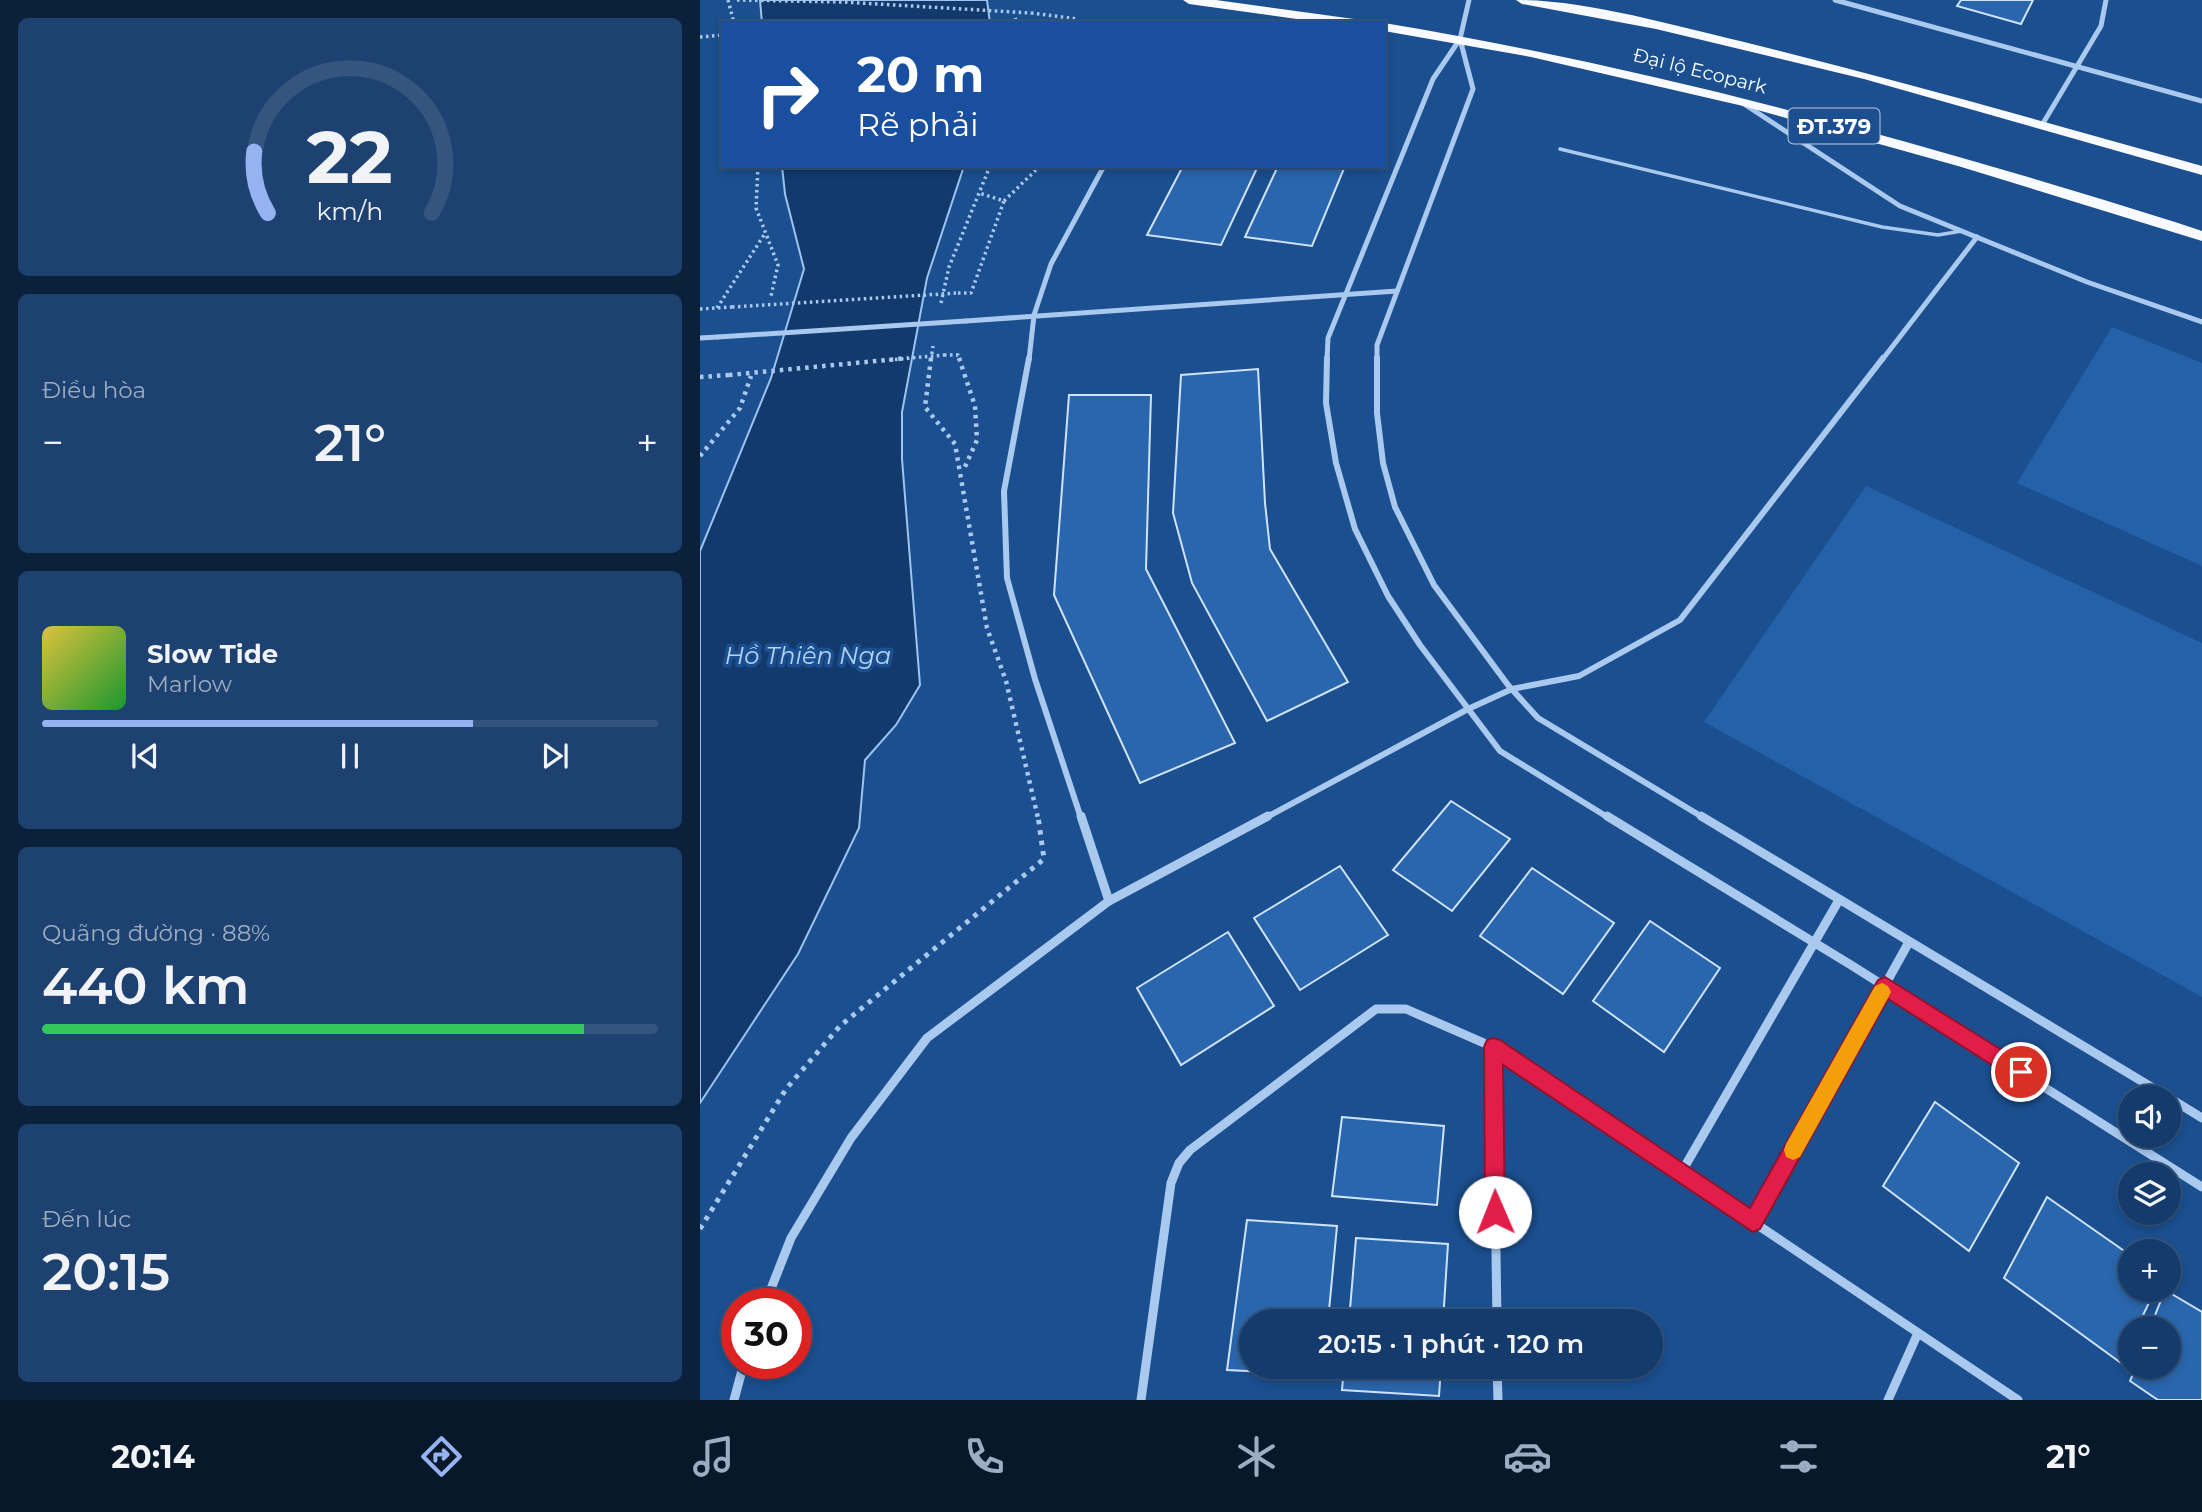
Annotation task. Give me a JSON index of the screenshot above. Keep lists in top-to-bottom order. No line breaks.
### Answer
{"streets":{"highway":["Đại lộ Ecopark","ĐT.379"]},"water":["Hồ Thiên Nga"],"page":{"turn":["20 m","Rẽ phải"],"tile":["Điều hòa",["Quãng đường · 88%","440 km"],["Đến lúc","20:15"]],"heat":["−","21°","+"],"song":["Slow Tide","Marlow"],"map_buttons":["+","−"],"limit":"30","trip":"20:15 · 1 phút · 120 m","tabs":["20:14","21°"],"gauge":["22","km/h"]}}
